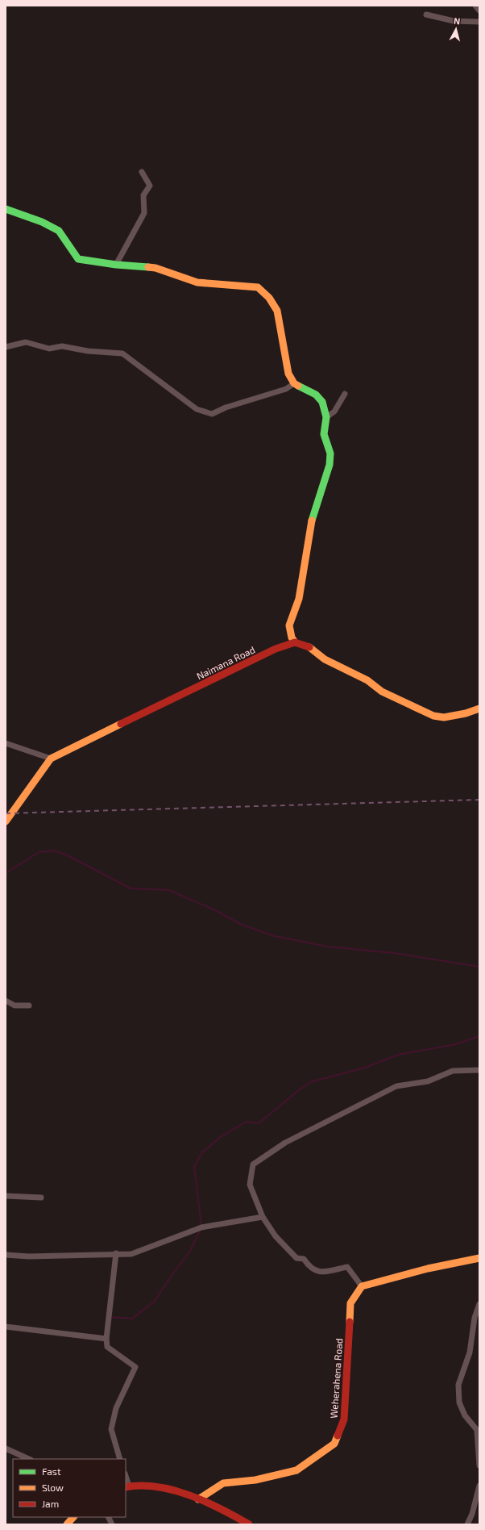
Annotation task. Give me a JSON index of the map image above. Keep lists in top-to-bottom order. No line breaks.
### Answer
{"streets":{"street":["Naimana Road","Weherahena Road"]},"legend":["Fast","Slow","Jam"],"north":"top"}
